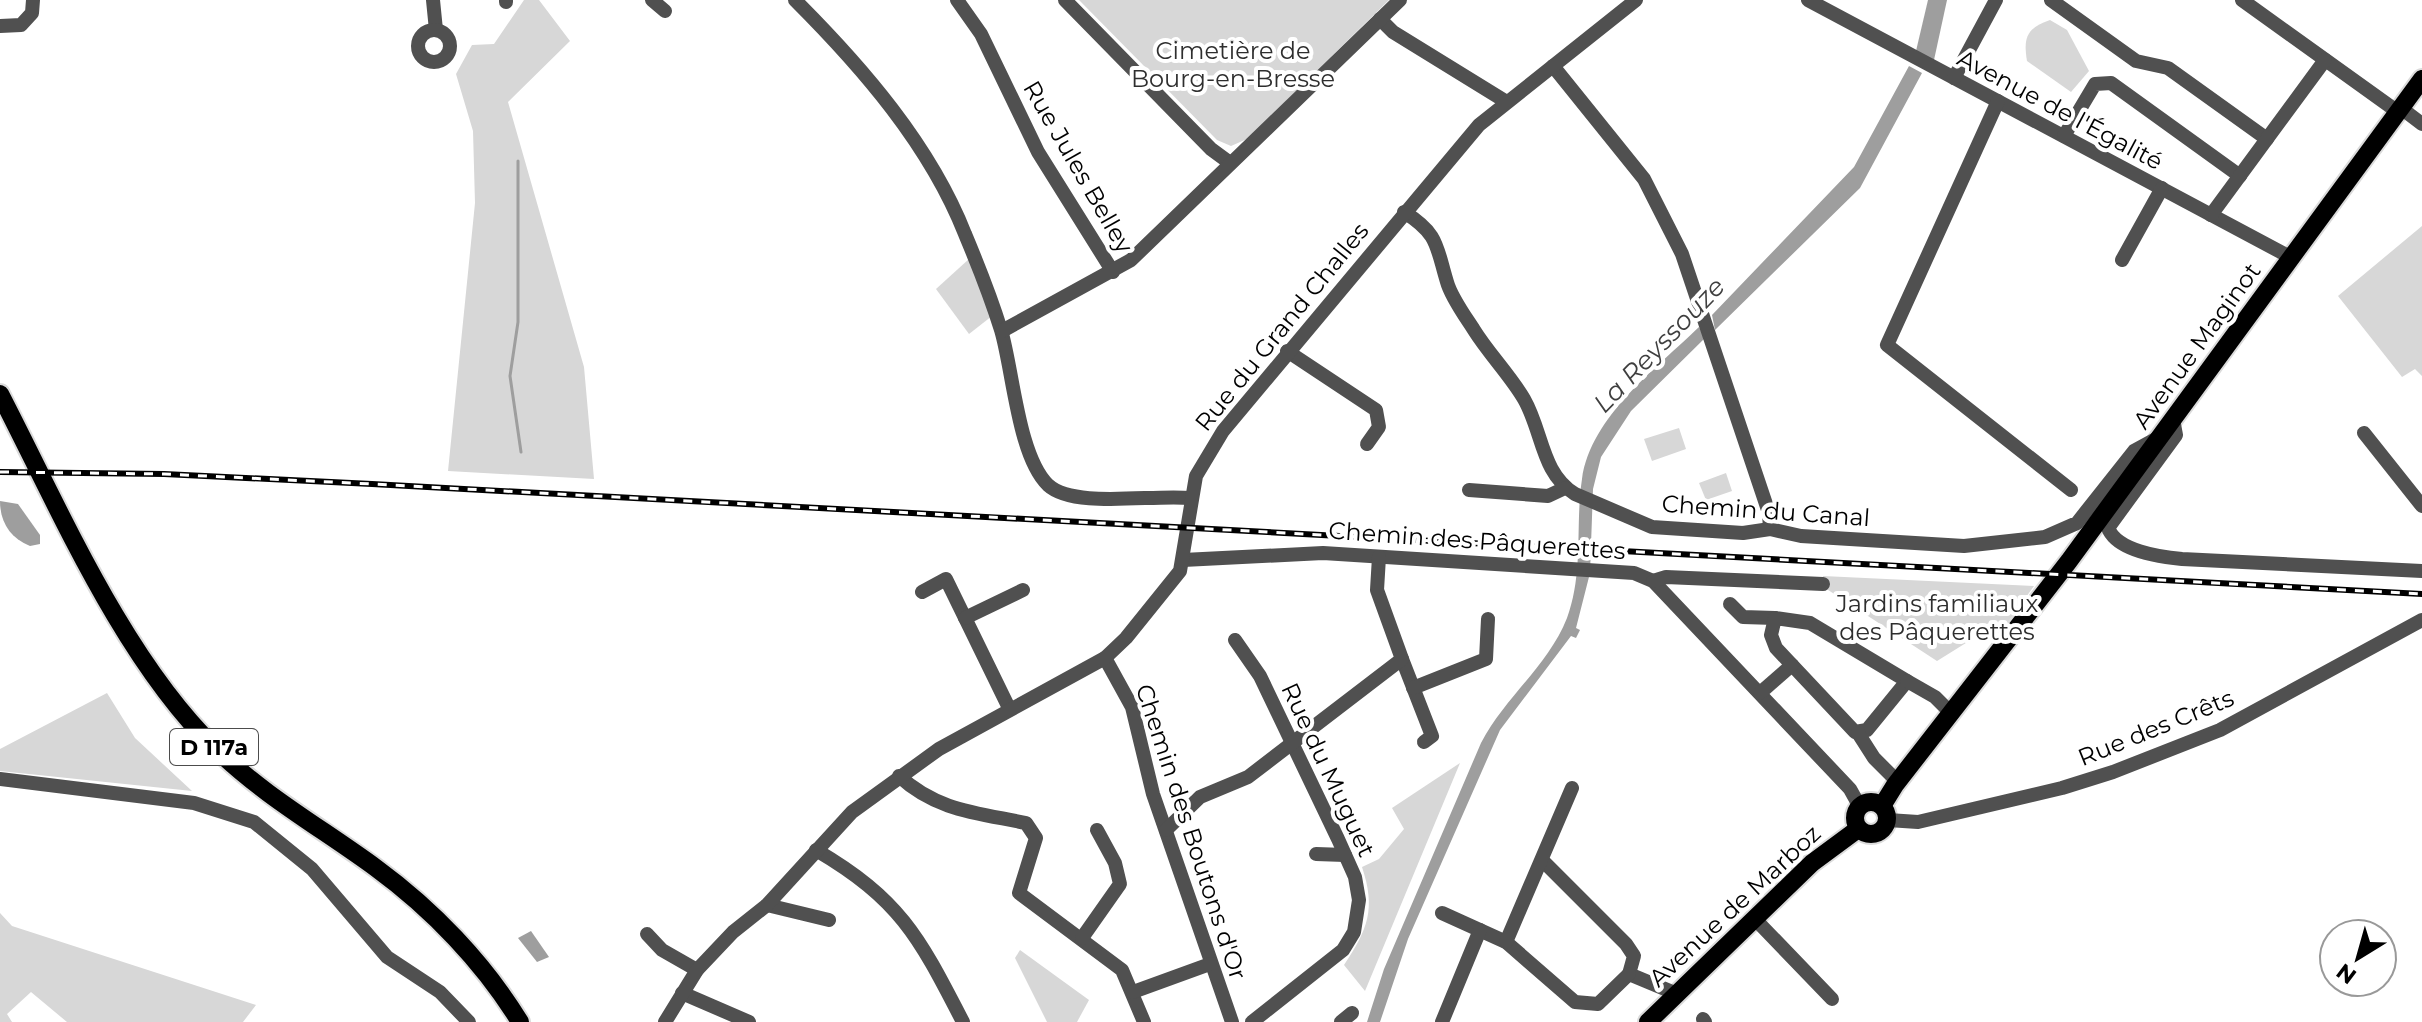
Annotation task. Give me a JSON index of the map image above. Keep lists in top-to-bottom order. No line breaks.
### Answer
{"streets":{"main road":["Avenue Maginot","D 117a","Avenue de Marboz"],"street":["Avenue de l'Égalité","Rue Jules Belley","Rue du Grand Challes","Chemin du Canal","Chemin des Pâquerettes","Rue des Crêts","Rue du Muguet","Chemin des Boutons d'Or"]},"crossings":[["Avenue de l'Égalité","Avenue Maginot"],["Rue du Grand Challes","Chemin des Pâquerettes"],["Rue du Grand Challes","Chemin des Boutons d'Or"],["Avenue Maginot","Chemin du Canal"],["Chemin des Pâquerettes","Rue des Crêts"],["Chemin des Pâquerettes","Avenue de Marboz"],["Rue des Crêts","Avenue de Marboz"]],"water":["La Reyssouze"],"parks":["Cimetière de Bourg-en-Bresse","Jardins familiaux des Pâquerettes"],"north":"bottom left"}
